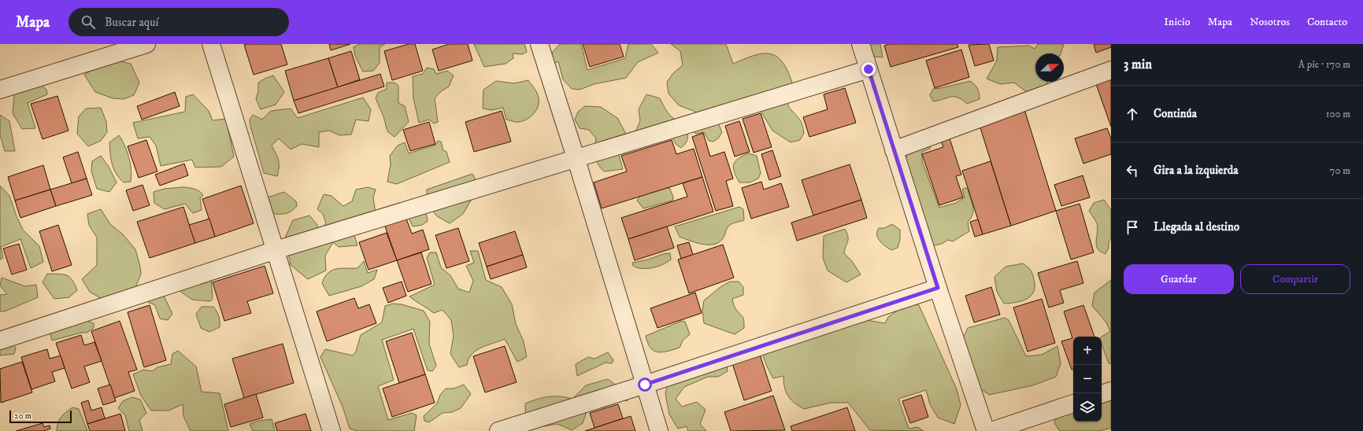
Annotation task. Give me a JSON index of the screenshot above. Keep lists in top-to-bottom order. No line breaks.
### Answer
{"scale_bar":"20 m","north":"right","page":{"header":"Mapa","search":"Buscar aquí","nav":["Inicio","Mapa","Nosotros","Contacto"],"heading":["3 min","A pie · 170 m"],"list":[["Continúa","100 m"],["Gira a la izquierda","70 m"],"Llegada al destino"],"buttons":["Guardar","Compartir"],"map_buttons":["+","−"],"scale":"20 m"}}
